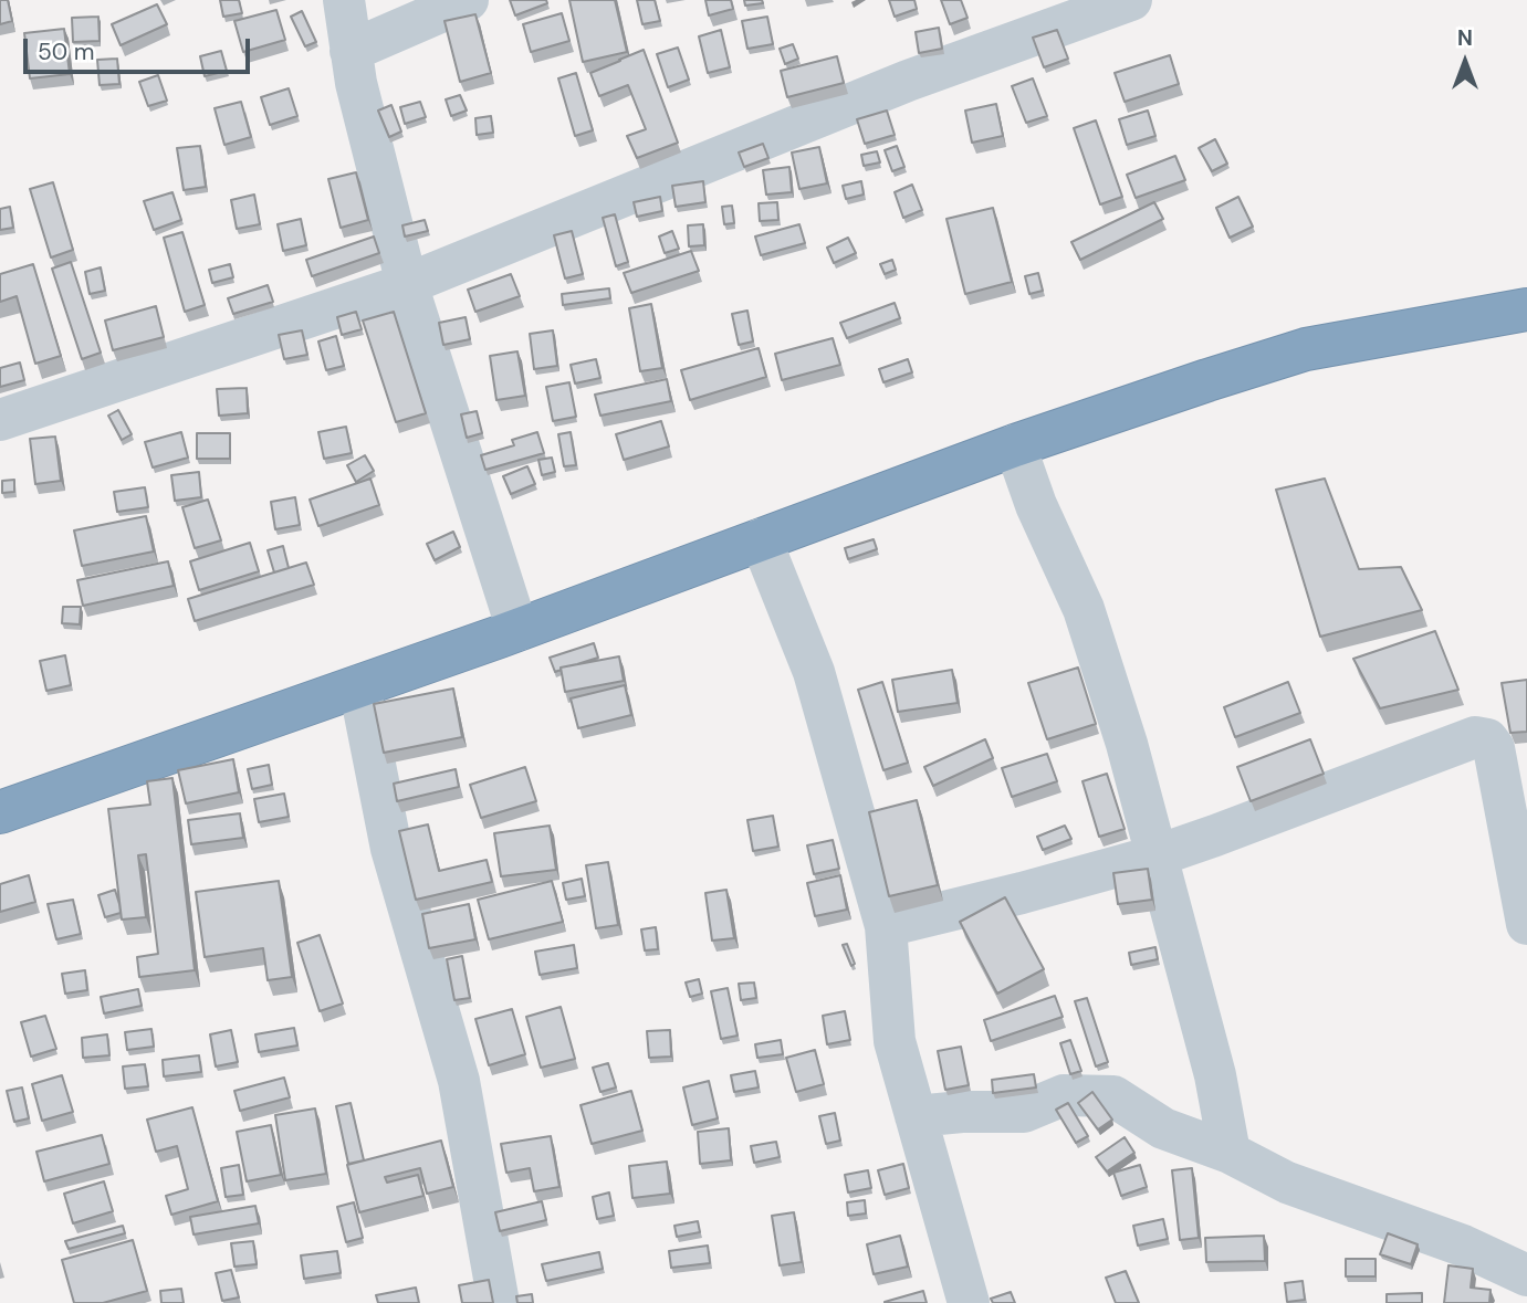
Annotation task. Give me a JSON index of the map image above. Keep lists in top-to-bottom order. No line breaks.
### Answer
{"scale_bar":"50 m","north":"top"}
